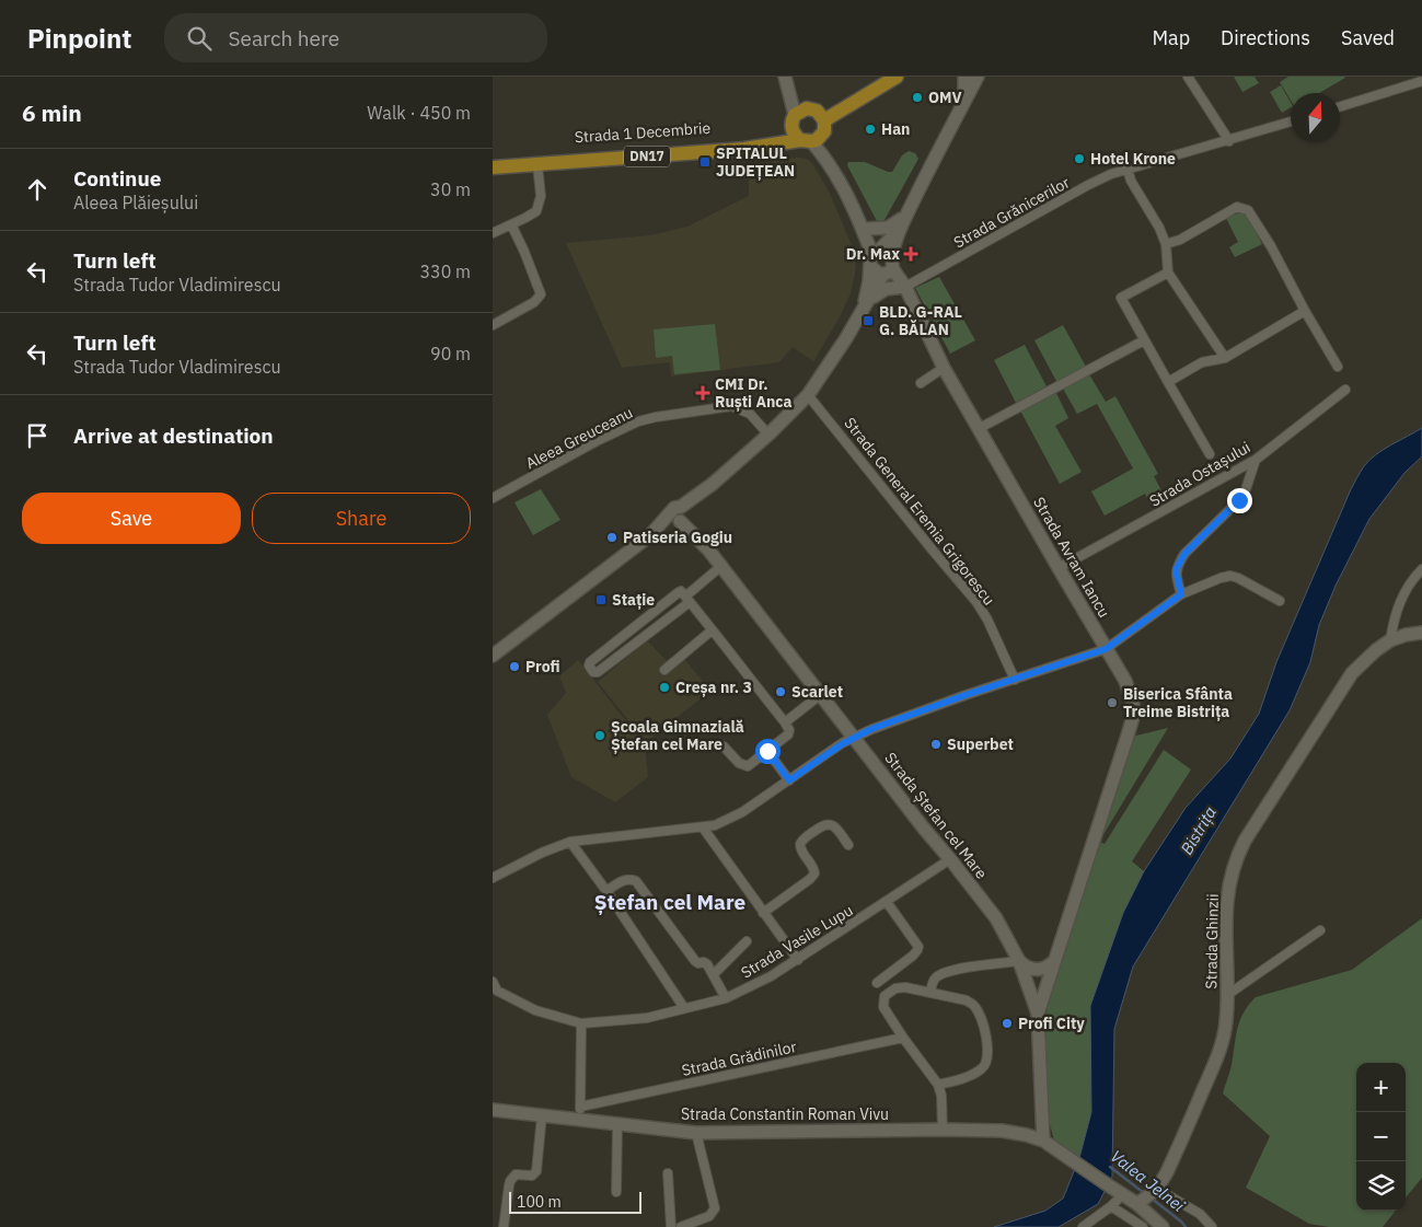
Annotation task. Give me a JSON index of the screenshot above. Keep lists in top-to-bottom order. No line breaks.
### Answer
{"streets":{"main road":["Strada 1 Decembrie","DN17"],"street":["Strada Grănicerilor","Aleea Greuceanu","Strada Ostașului","Strada General Eremia Grigorescu","Strada Avram Iancu","Strada Ștefan cel Mare","Strada Vasile Lupu","Strada Ghinzii","Strada Grădinilor","Strada Constantin Roman Vivu"]},"crossings":[["Strada 1 Decembrie","DN17"],["Strada Grănicerilor","Strada Avram Iancu"],["Strada Ostașului","Strada Avram Iancu"],["Strada Avram Iancu","Strada Ștefan cel Mare"],["Strada Ștefan cel Mare","Strada Vasile Lupu"],["Strada Ștefan cel Mare","Strada Constantin Roman Vivu"],["Strada Ghinzii","Strada Constantin Roman Vivu"]],"districts":["Ștefan cel Mare"],"water":["Bistrița","Valea Jelnei"],"places":{"other":["OMV","Han","Hotel Krone","Patiseria Gogiu","Profi","Creșa nr. 3","Scarlet","Biserica Sfânta Treime Bistrița","Școala Gimnazială Ștefan cel Mare","Superbet","Profi City"],"transit":["SPITALUL JUDEȚEAN","BLD. G-RAL G. BĂLAN","Stație"],"health":["Dr. Max","CMI Dr. Ruști Anca"]},"scale_bar":"100 m","north":"top","page":{"header":"Pinpoint","search":"Search here","nav":["Map","Directions","Saved"],"heading":["6 min","Walk · 450 m"],"list":[["Continue","Aleea Plăieșului","30 m"],["Turn left","Strada Tudor Vladimirescu","330 m"],["Turn left","Strada Tudor Vladimirescu","90 m"],"Arrive at destination"],"buttons":["Save","Share"],"map_buttons":["+","−"],"scale":"100 m"}}
